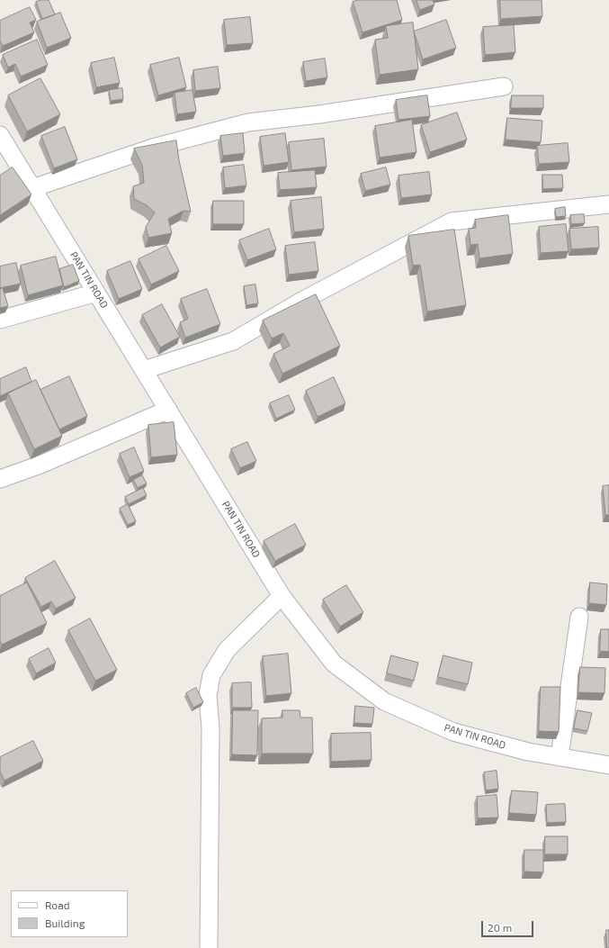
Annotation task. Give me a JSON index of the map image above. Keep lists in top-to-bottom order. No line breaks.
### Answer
{"streets":{"street":["PAN TIN ROAD"]},"legend":["Road","Building"],"scale_bar":"20 m"}
